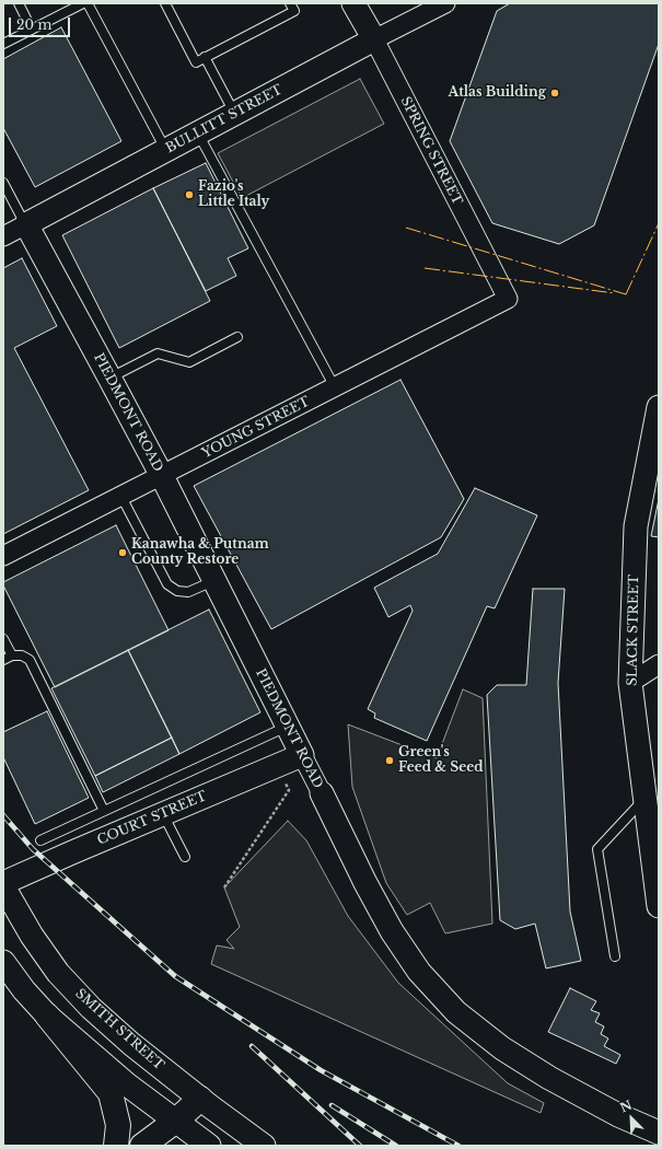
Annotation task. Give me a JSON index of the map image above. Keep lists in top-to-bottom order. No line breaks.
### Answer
{"streets":{"street":["BULLITT STREET","SPRING STREET","PIEDMONT ROAD","YOUNG STREET","SLACK STREET","COURT STREET","SMITH STREET"]},"crossings":[["BULLITT STREET","SPRING STREET"],["BULLITT STREET","PIEDMONT ROAD"],["SPRING STREET","YOUNG STREET"],["PIEDMONT ROAD","YOUNG STREET"],["PIEDMONT ROAD","COURT STREET"],["COURT STREET","SMITH STREET"]],"places":["Atlas Building","Fazio's Little Italy","Kanawha & Putnam County Restore","Green's Feed & Seed"],"scale_bar":"20 m","north":"top left"}
